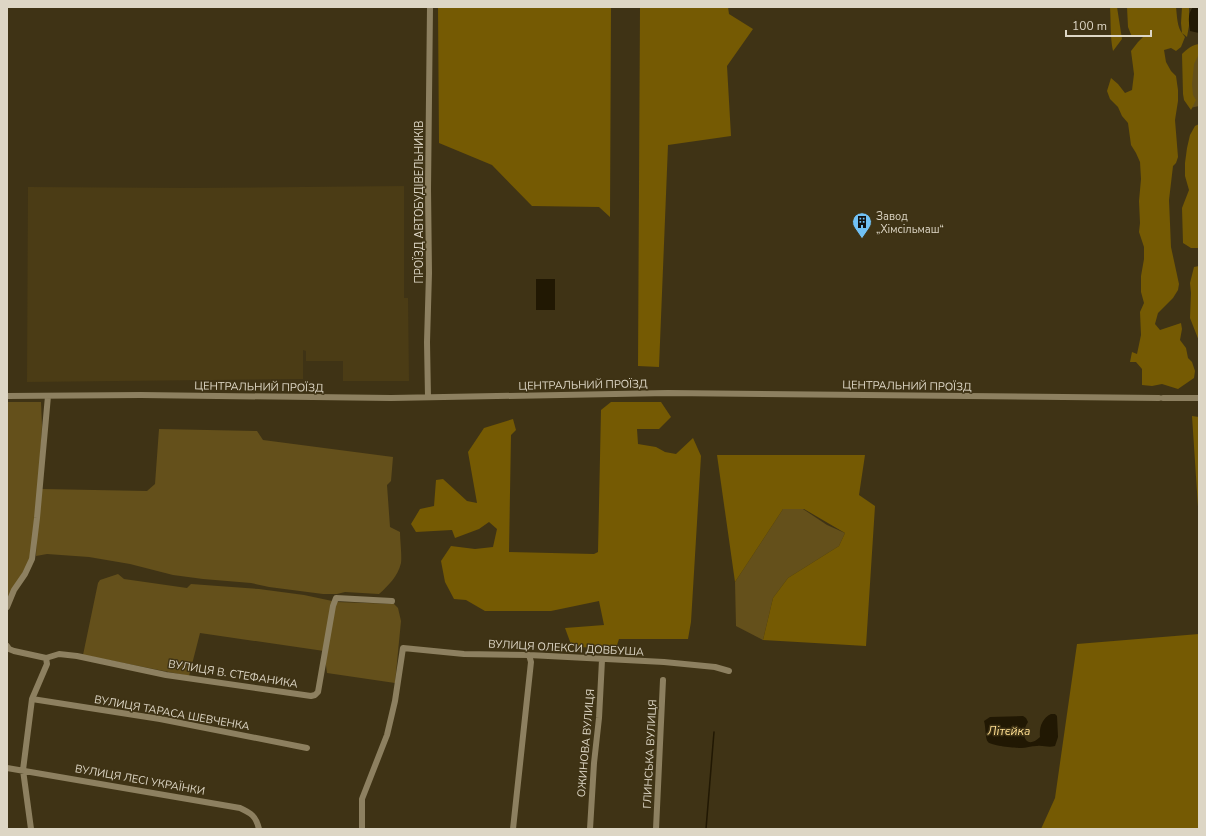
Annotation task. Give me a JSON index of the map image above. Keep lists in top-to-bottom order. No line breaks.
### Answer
{"streets":{"street":["ПРОЇЗД АВТОБУДІВЕЛЬНИКІВ","ЦЕНТРАЛЬНИЙ ПРОЇЗД","ВУЛИЦЯ ОЛЕКСИ ДОВБУША","ВУЛИЦЯ В. СТЕФАНИКА","ВУЛИЦЯ ТАРАСА ШЕВЧЕНКА","ОЖИНОВА ВУЛИЦЯ","ГЛИНСЬКА ВУЛИЦЯ","ВУЛИЦЯ ЛЕСІ УКРАЇНКИ"]},"crossings":[["ПРОЇЗД АВТОБУДІВЕЛЬНИКІВ","ЦЕНТРАЛЬНИЙ ПРОЇЗД"],["ВУЛИЦЯ ОЛЕКСИ ДОВБУША","ОЖИНОВА ВУЛИЦЯ"]],"water":["Літєйка"],"places":{"building":["Завод „Хімсільмаш“"]},"scale_bar":"100 m"}
